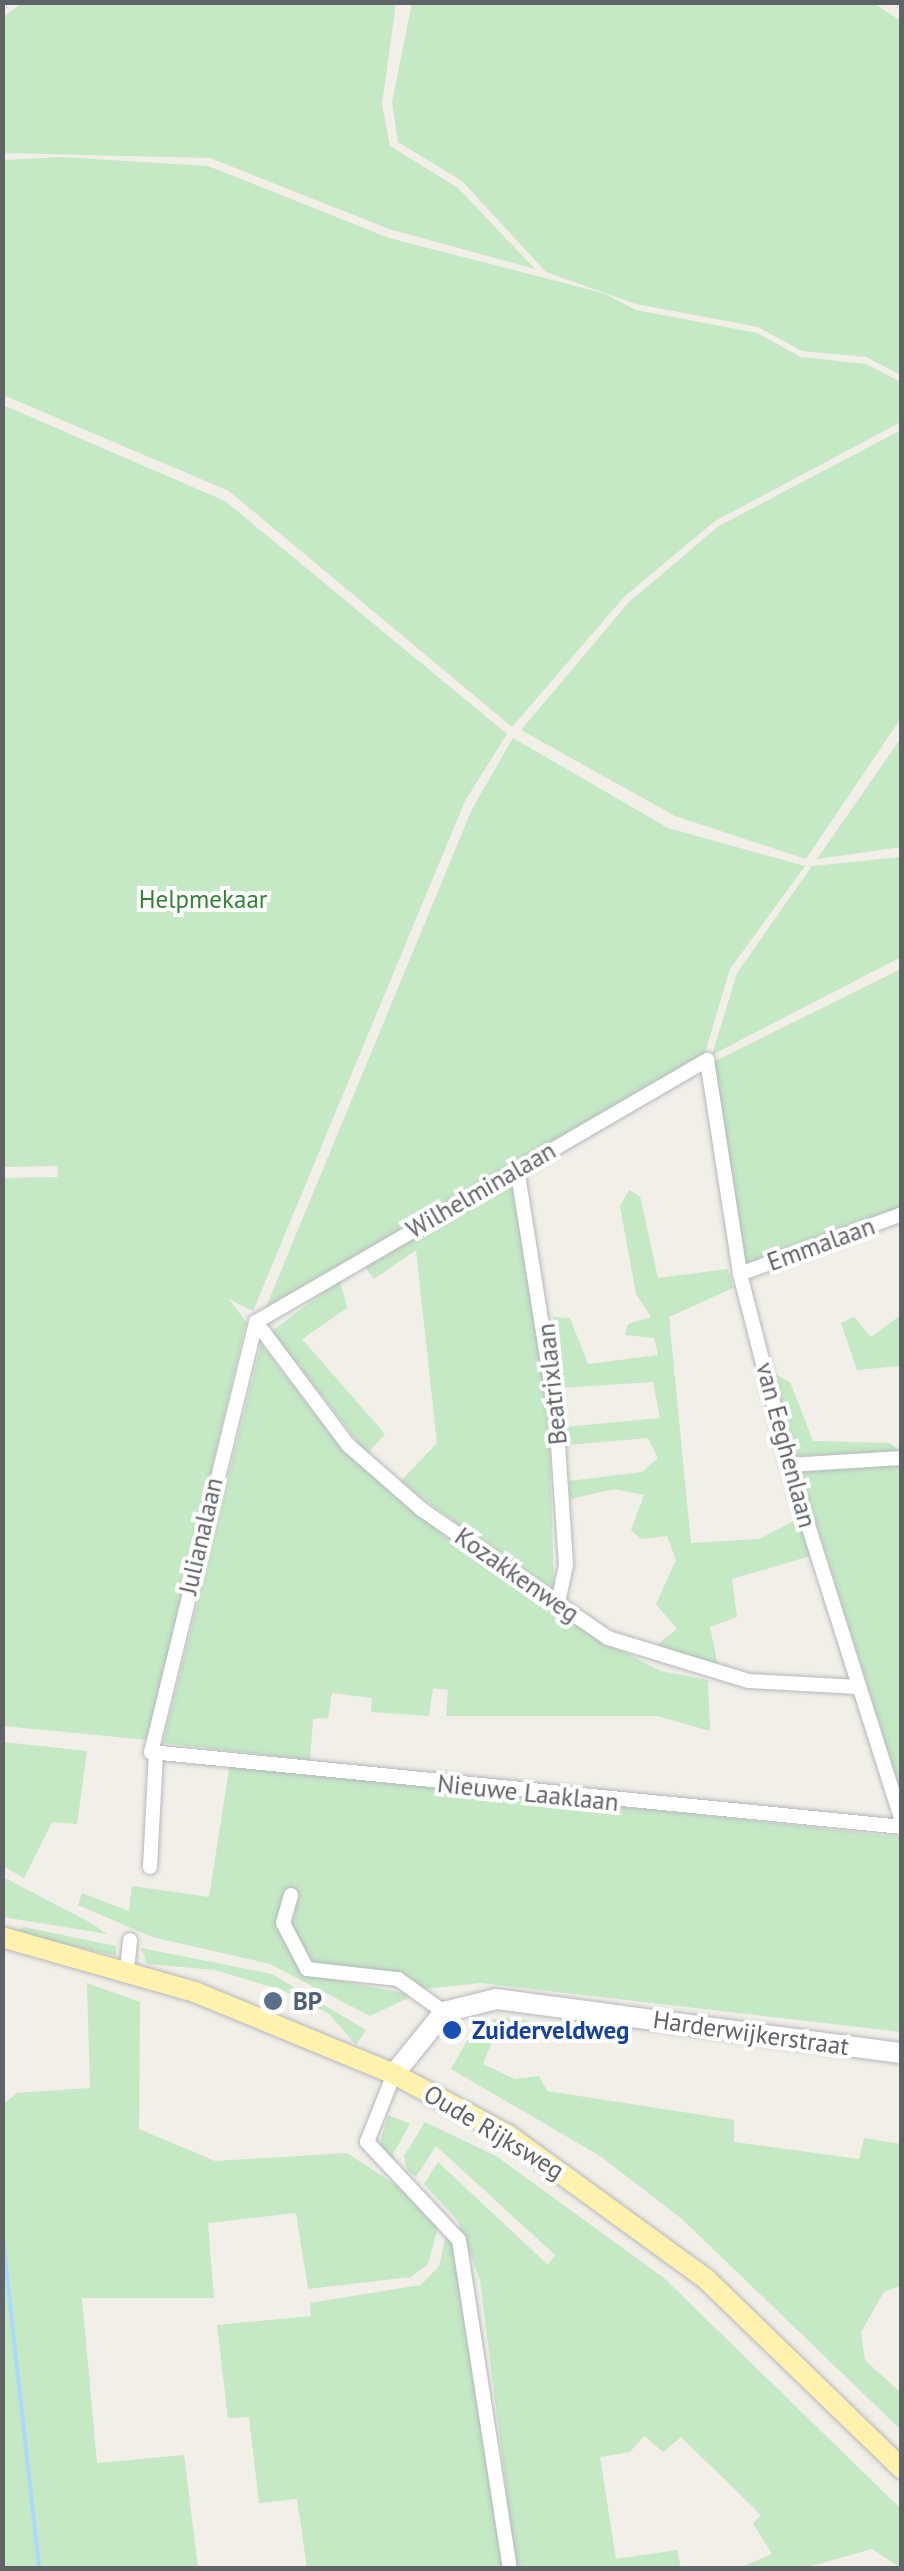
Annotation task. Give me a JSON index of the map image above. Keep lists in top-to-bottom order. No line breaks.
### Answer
{"streets":{"main road":["Harderwijkerstraat","Oude Rijksweg"],"street":["Wilhelminalaan","Emmalaan","Beatrixlaan","van Eeghenlaan","Julianalaan","Kozakkenweg","Nieuwe Laaklaan"]},"crossings":[["Wilhelminalaan","Beatrixlaan"],["Wilhelminalaan","van Eeghenlaan"],["Wilhelminalaan","Julianalaan"],["Wilhelminalaan","Kozakkenweg"],["Emmalaan","van Eeghenlaan"],["Beatrixlaan","Kozakkenweg"],["van Eeghenlaan","Kozakkenweg"],["van Eeghenlaan","Nieuwe Laaklaan"],["Julianalaan","Kozakkenweg"],["Julianalaan","Nieuwe Laaklaan"]],"parks":["Helpmekaar"],"places":["BP","Zuiderveldweg"]}
